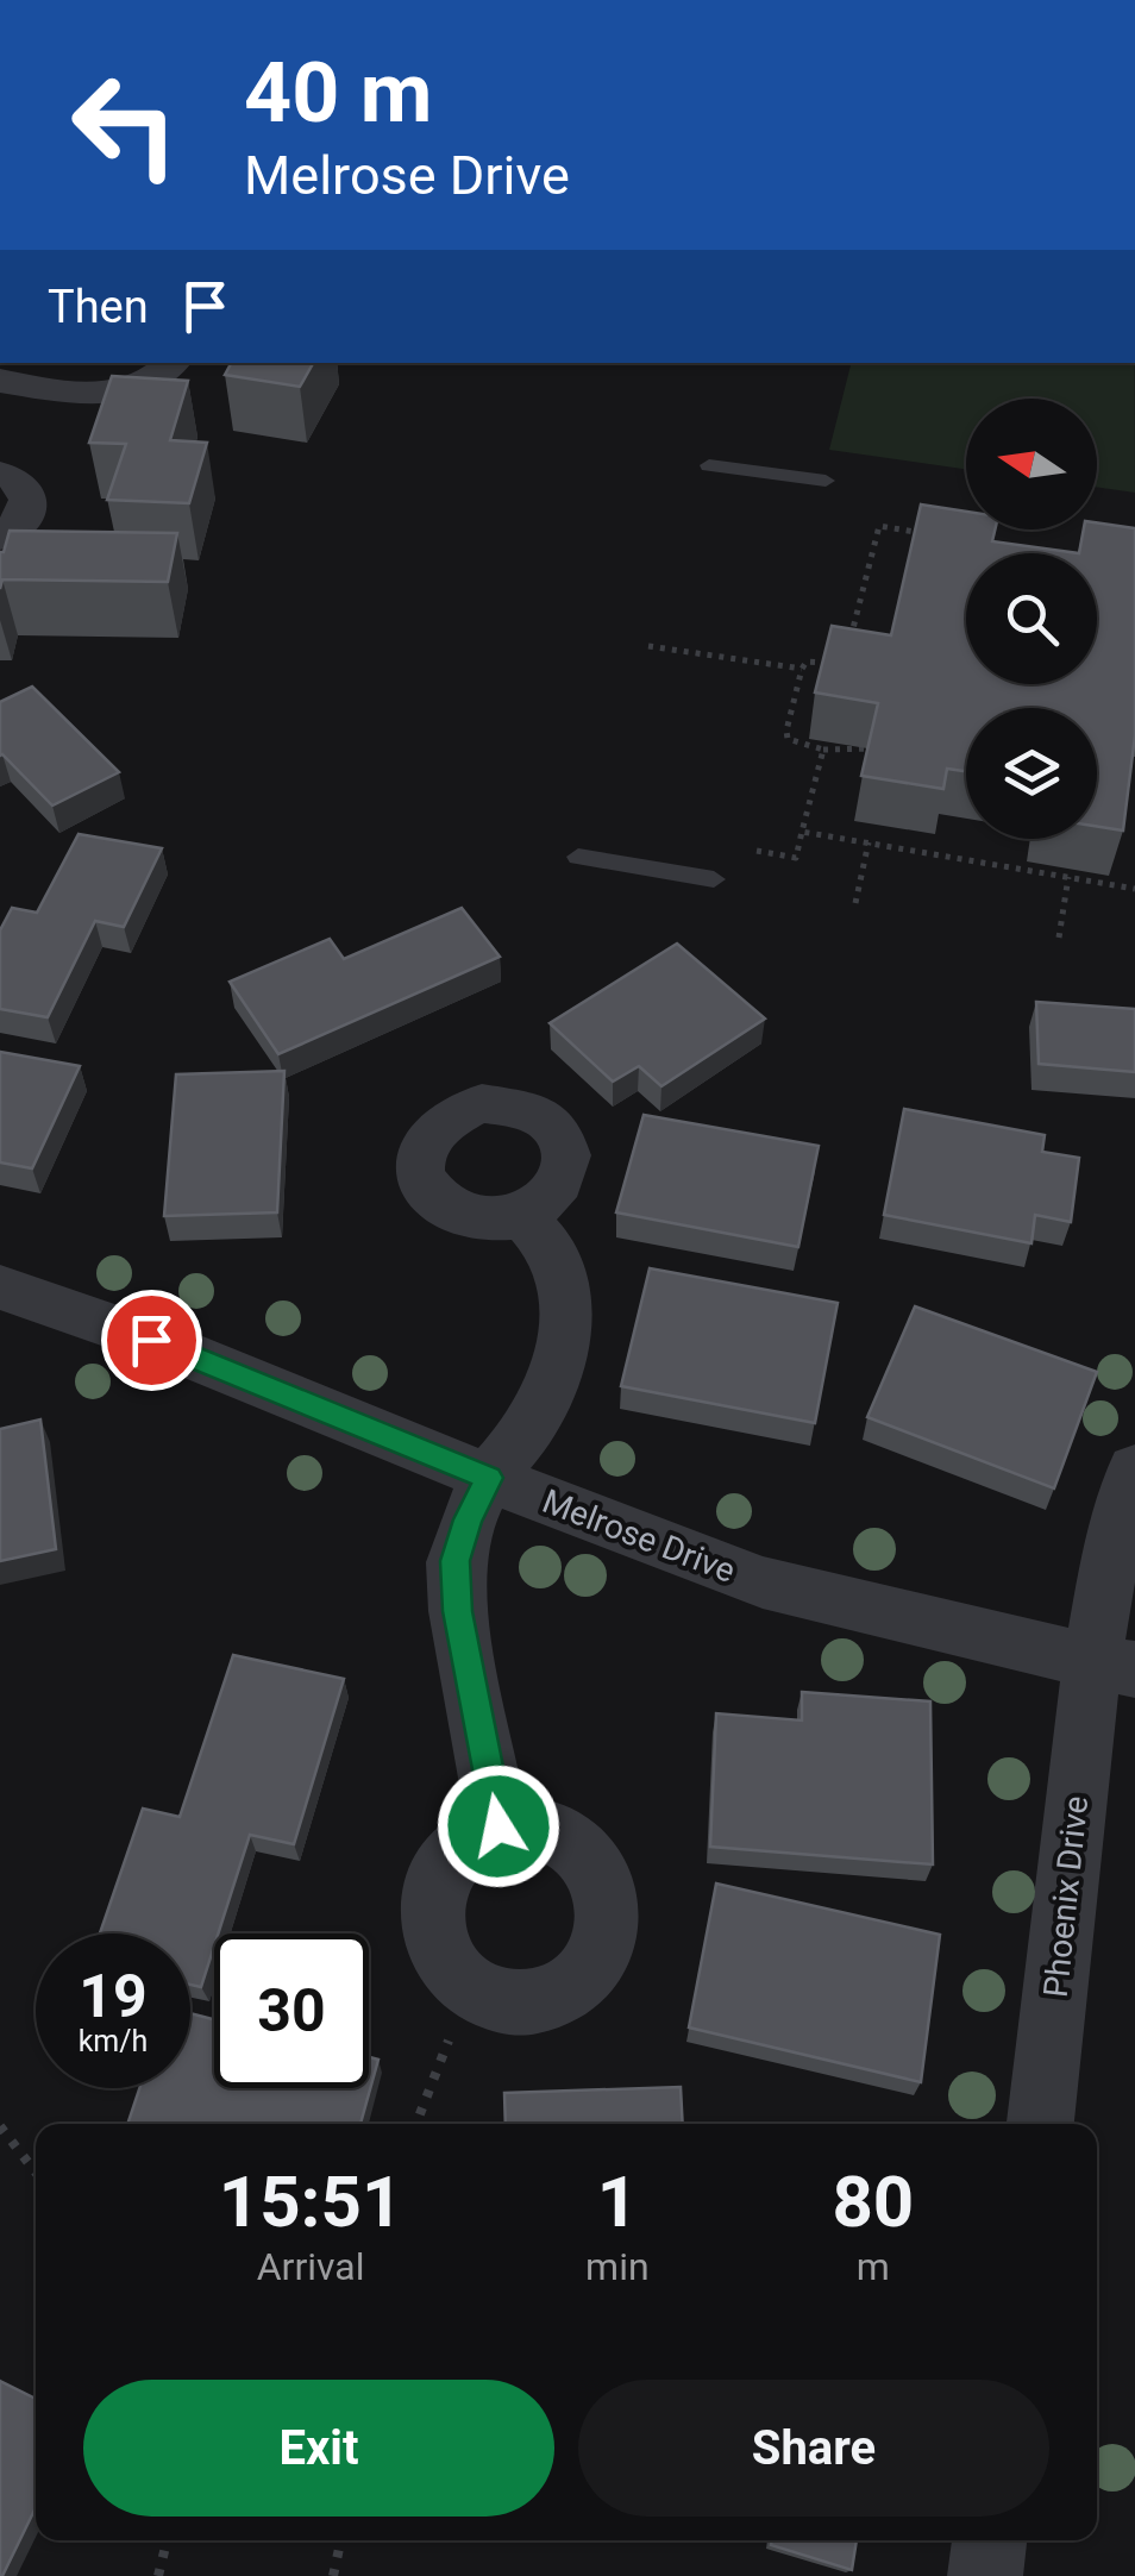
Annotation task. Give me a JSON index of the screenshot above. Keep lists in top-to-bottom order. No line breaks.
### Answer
{"streets":{"street":["Melrose Drive","Phoenix Drive"]},"crossings":[["Melrose Drive","Phoenix Drive"]],"north":"left","page":{"turn":["40 m","Melrose Drive"],"then":"Then","speed":"19 km/h","limit":"30","eta":["15:51","Arrival","1","min","80","m"],"buttons":["Exit","Share"]}}
